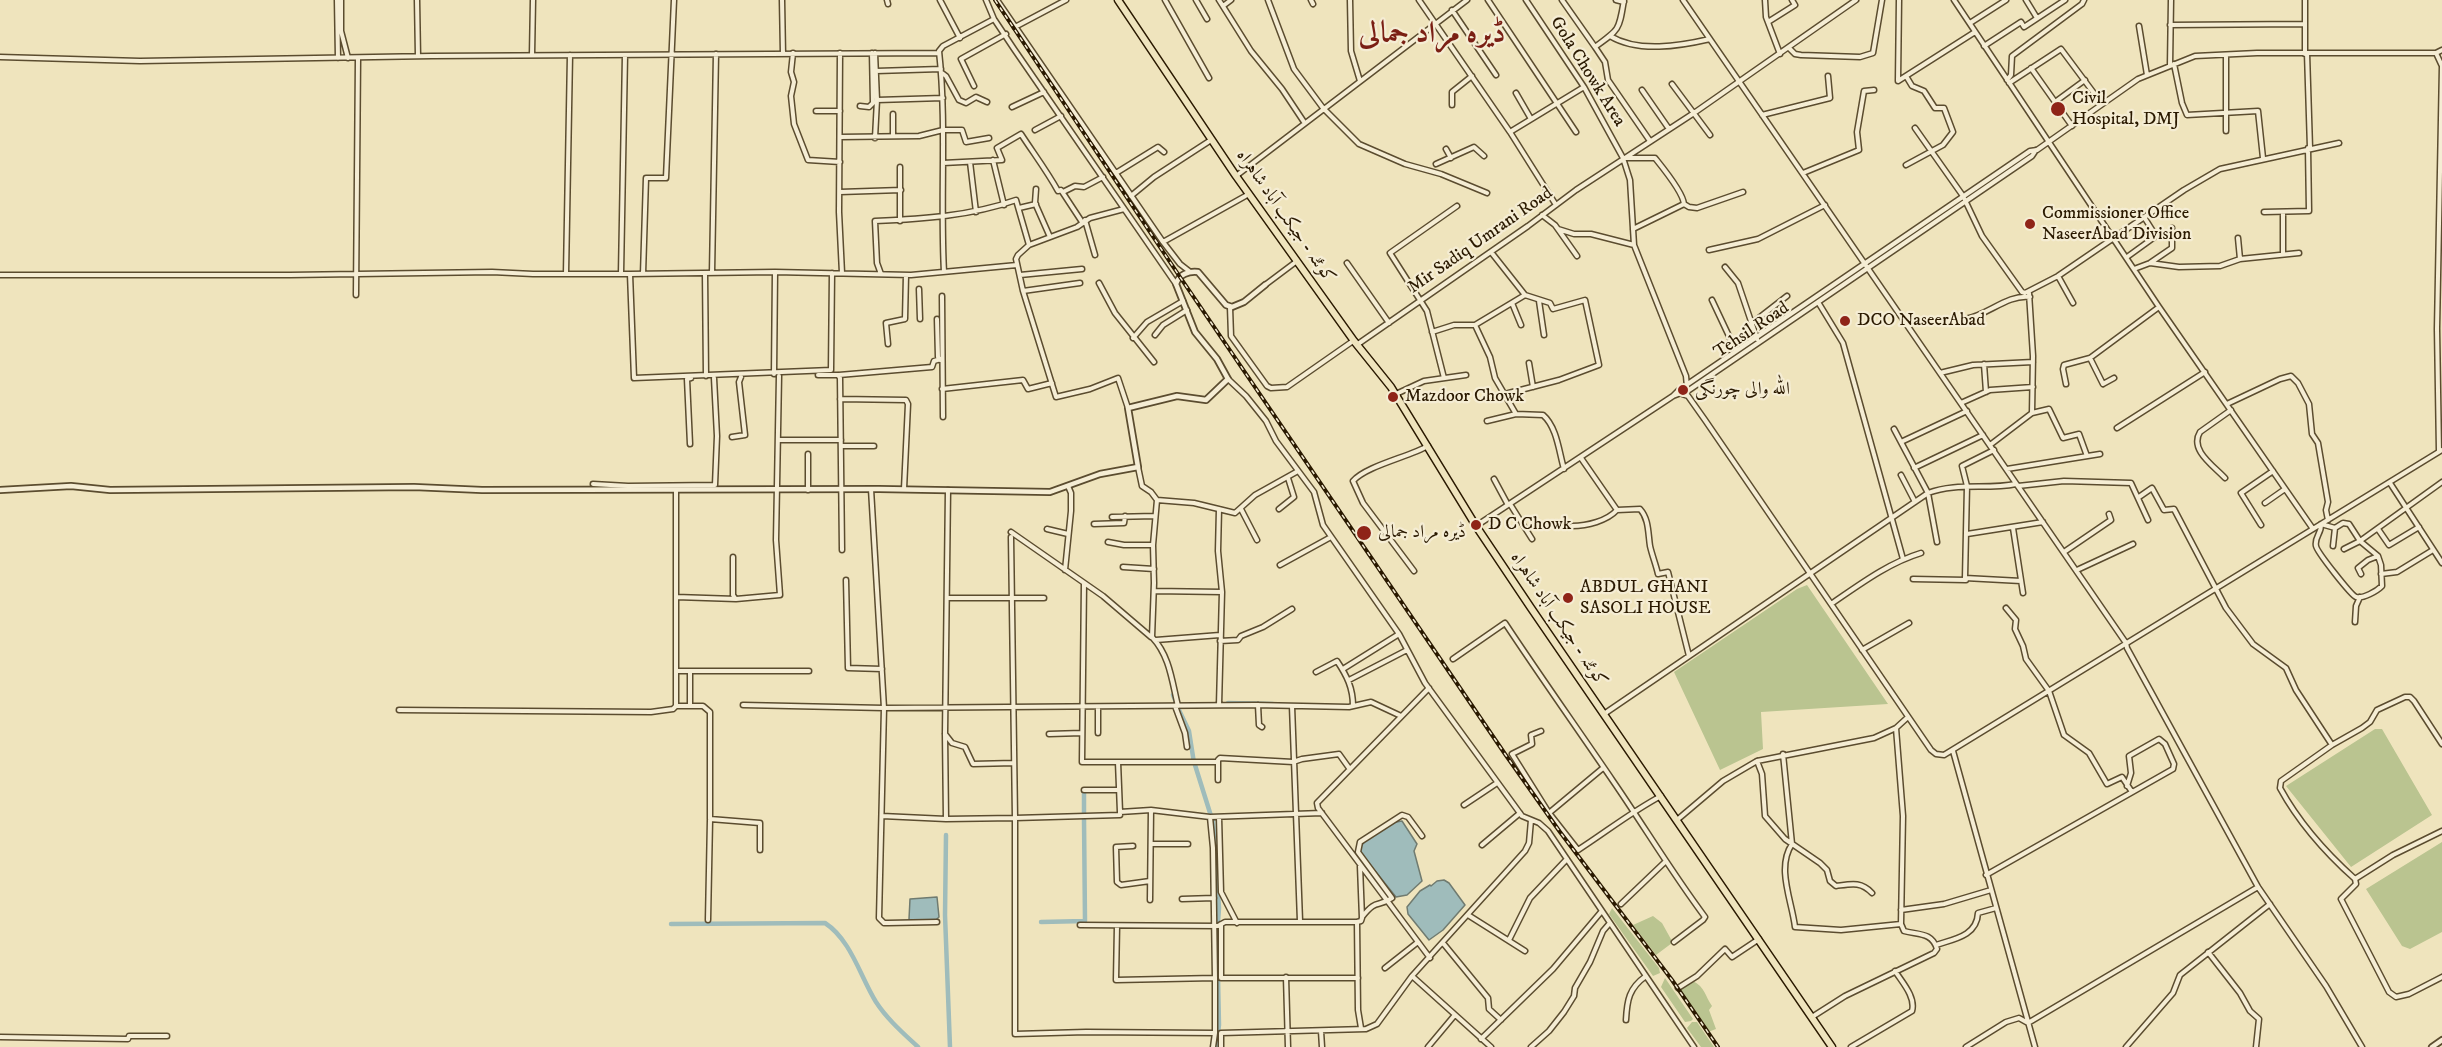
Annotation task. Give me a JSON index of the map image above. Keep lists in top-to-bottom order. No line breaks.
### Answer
{"streets":{"highway":["کوئٹہ - جیکب آباد شاہراہ"],"street":["Gola Chowk Area","Mir Sadiq Umrani Road","Tehsil Road"]},"crossings":[["Gola Chowk Area","Mir Sadiq Umrani Road"],["کوئٹہ - جیکب آباد شاہراہ","Mir Sadiq Umrani Road"]],"districts":["ڈیرہ مراد جمالی"],"places":["Civil Hospital, DMJ","Commissioner Office NaseerAbad Division","DCO NaseerAbad","اللہ والی چورنگی","Mazdoor Chowk","D C Chowk","ڈیرہ مراد جمالی","ABDUL GHANI SASOLI HOUSE"]}
